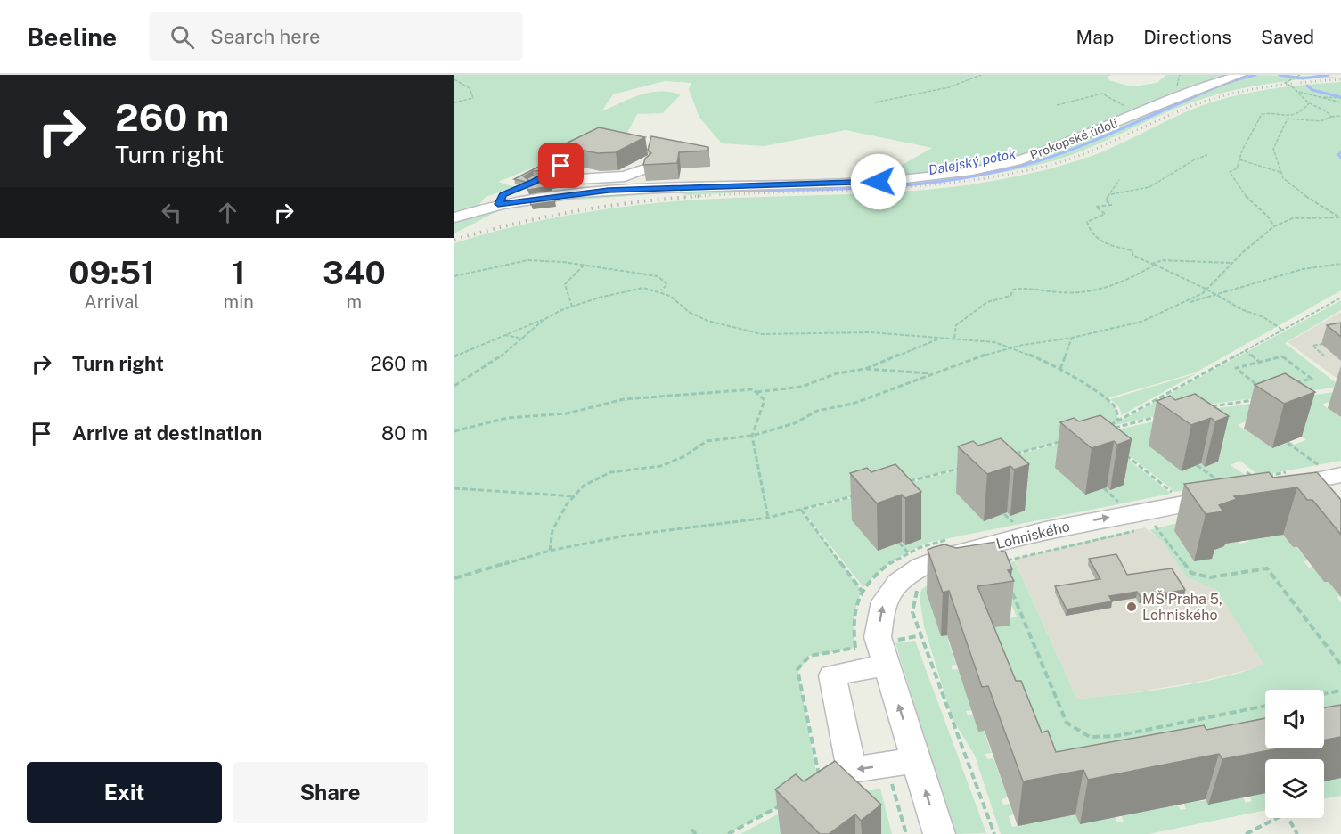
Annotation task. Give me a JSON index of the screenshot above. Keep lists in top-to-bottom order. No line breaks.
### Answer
{"streets":{"street":["Prokopské údolí","Lohniského"]},"water":["Dalejský potok"],"places":["MŠ Praha 5, Lohniského"],"page":{"header":"Beeline","search":"Search here","nav":["Map","Directions","Saved"],"turn":["260 m","Turn right"],"eta":["09:51","Arrival","1","min","340","m"],"list":[{"name":"Turn right","value":"260 m"},{"name":"Arrive at destination","value":"80 m"}],"buttons":["Exit","Share"]}}
